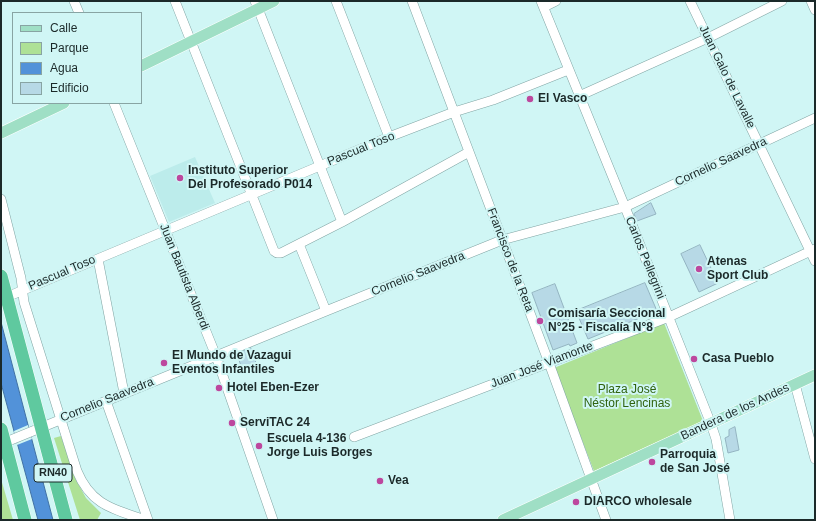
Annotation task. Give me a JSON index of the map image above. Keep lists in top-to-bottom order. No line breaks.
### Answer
{"streets":{"highway":["RN40"],"main road":["Bandera de los Andes"],"street":["Juan Galo de Lavalle","Pascual Toso","Cornelio Saavedra","Carlos Pellegrini","Francisco de la Reta","Juan Bautista Alberdi","Juan José Viamonte"]},"crossings":[["Juan Galo de Lavalle","Cornelio Saavedra"],["Juan Galo de Lavalle","Juan José Viamonte"],["Pascual Toso","Carlos Pellegrini"],["Pascual Toso","Francisco de la Reta"],["Pascual Toso","Juan Bautista Alberdi"],["Pascual Toso","RN40"],["Cornelio Saavedra","Carlos Pellegrini"],["Cornelio Saavedra","Francisco de la Reta"],["Cornelio Saavedra","Juan Bautista Alberdi"],["Cornelio Saavedra","RN40"],["Carlos Pellegrini","Juan José Viamonte"],["Carlos Pellegrini","Bandera de los Andes"],["Francisco de la Reta","Juan José Viamonte"],["Francisco de la Reta","Bandera de los Andes"]],"parks":["Plaza José Néstor Lencinas"],"places":["El Vasco","Instituto Superior Del Profesorado P014","Atenas Sport Club","Comisaría Seccional N°25 - Fiscalía N°8","Casa Pueblo","El Mundo de Vazagui Eventos Infantiles","Hotel Eben-Ezer","ServiTAC 24","Escuela 4-136 Jorge Luis Borges","Parroquia de San José","Vea","DIARCO wholesale"],"legend":["Calle","Parque","Agua","Edificio"]}
